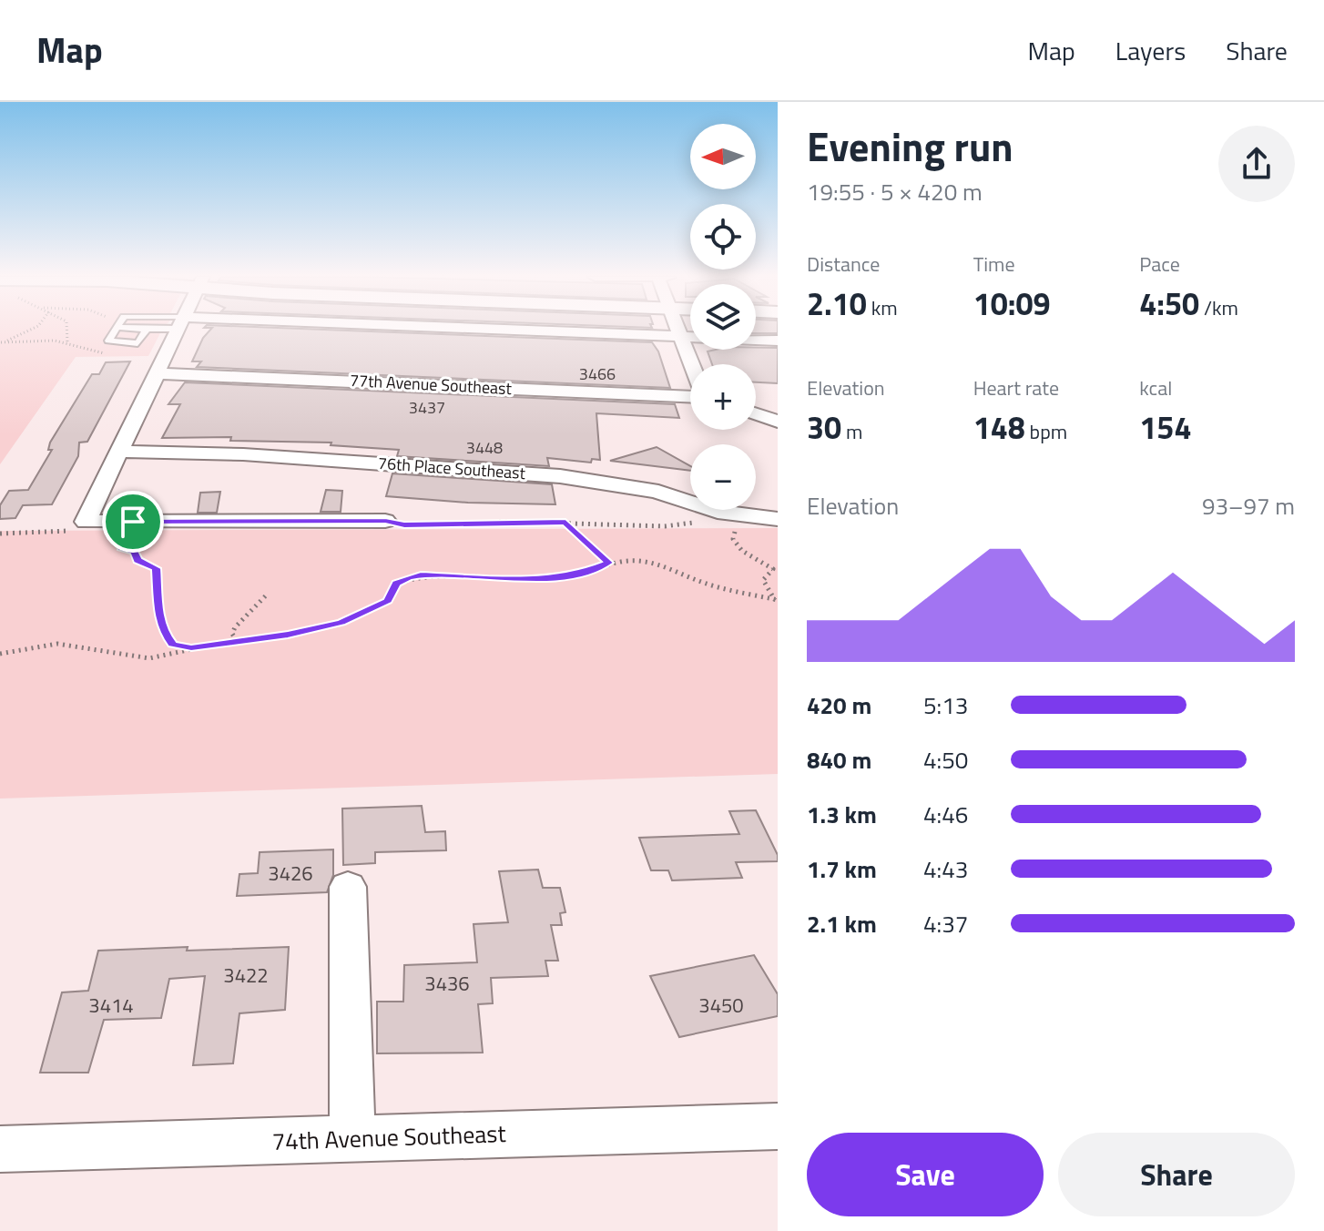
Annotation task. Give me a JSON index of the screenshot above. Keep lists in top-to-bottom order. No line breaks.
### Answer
{"streets":{"street":["77th Avenue Southeast","76th Place Southeast","74th Avenue Southeast"]},"house_numbers":["3466","3437","3448","3426","3422","3436","3414","3450"],"north":"left","page":{"header":"Map","nav":["Map","Layers","Share"],"heading":["Evening run","19:55 · 5 × 420 m"],"map_buttons":["+","−"],"stats":[["Distance","2.10 km"],["Time","10:09"],["Pace","4:50 /km"],["Elevation","30 m"],["Heart rate","148 bpm"],["kcal","154"]],"chart":["Elevation","93–97 m"],"list":[{"name":"420 m","note":"5:13"},{"name":"840 m","note":"4:50"},{"name":"1.3 km","note":"4:46"},{"name":"1.7 km","note":"4:43"},{"name":"2.1 km","note":"4:37"}],"buttons":["Save","Share"]}}
